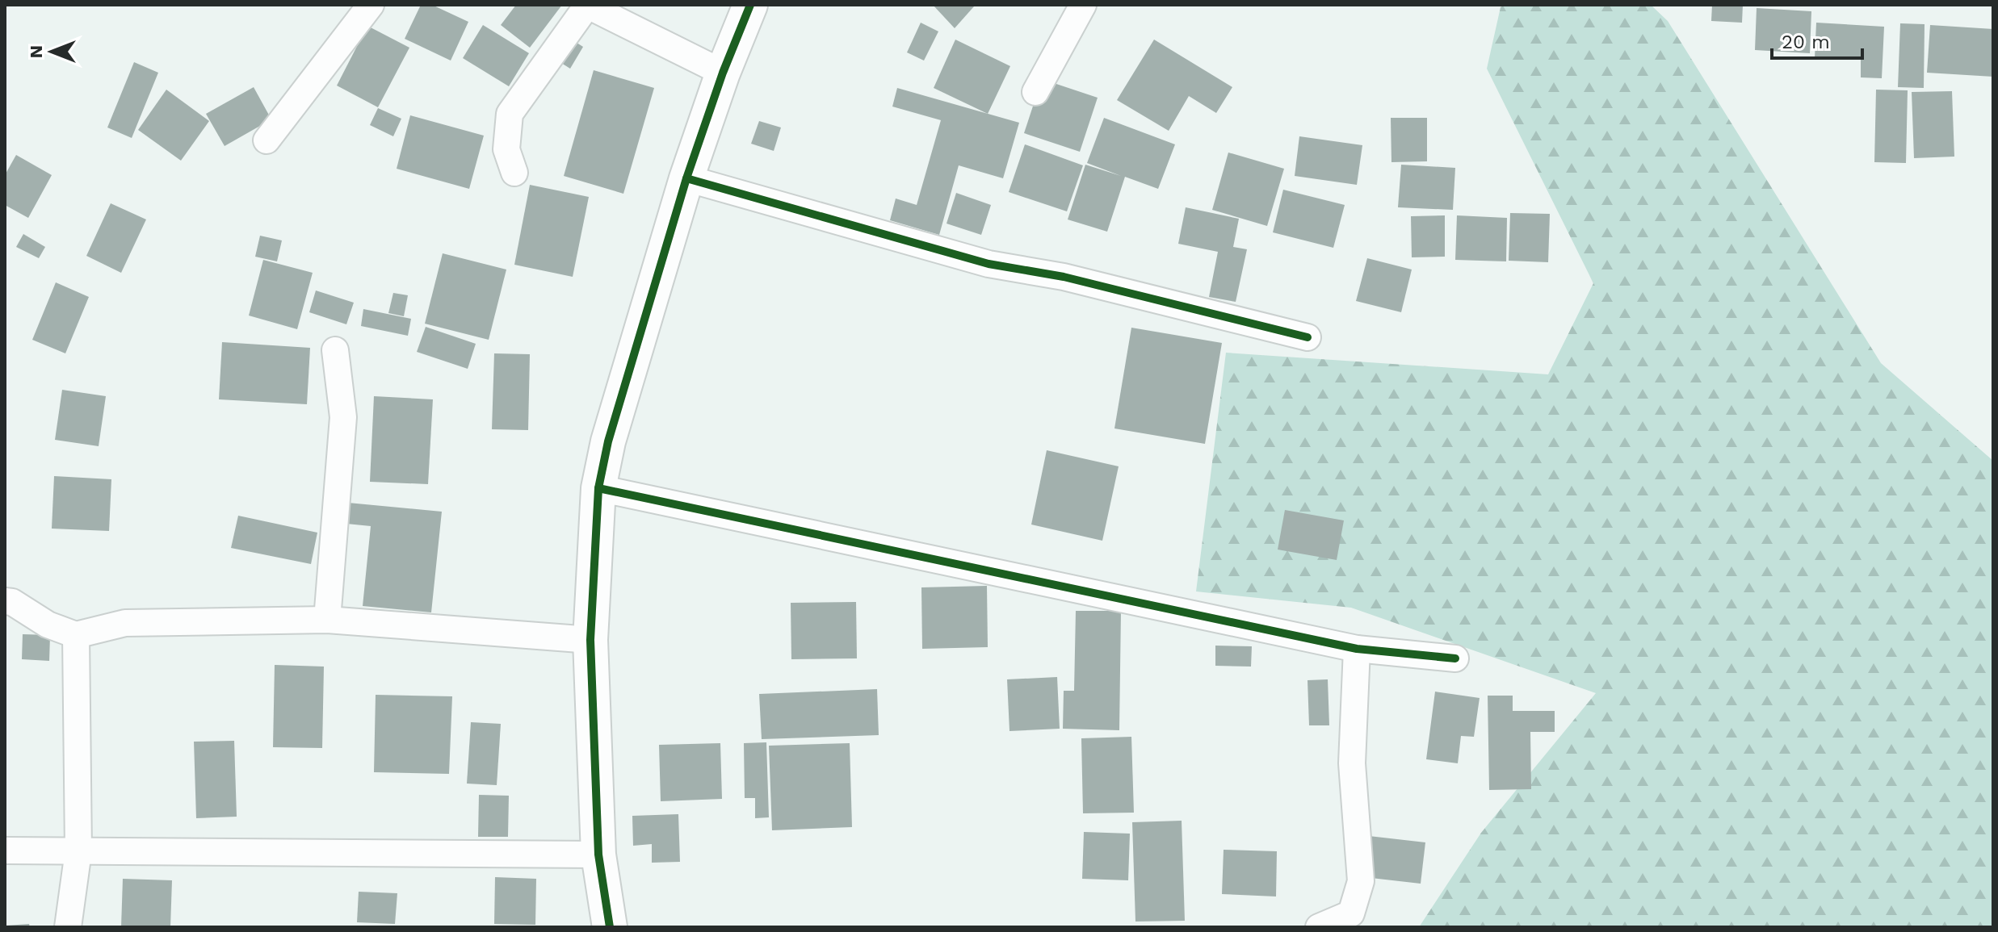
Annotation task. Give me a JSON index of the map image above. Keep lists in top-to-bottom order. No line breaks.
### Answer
{"scale_bar":"20 m","north":"left"}
